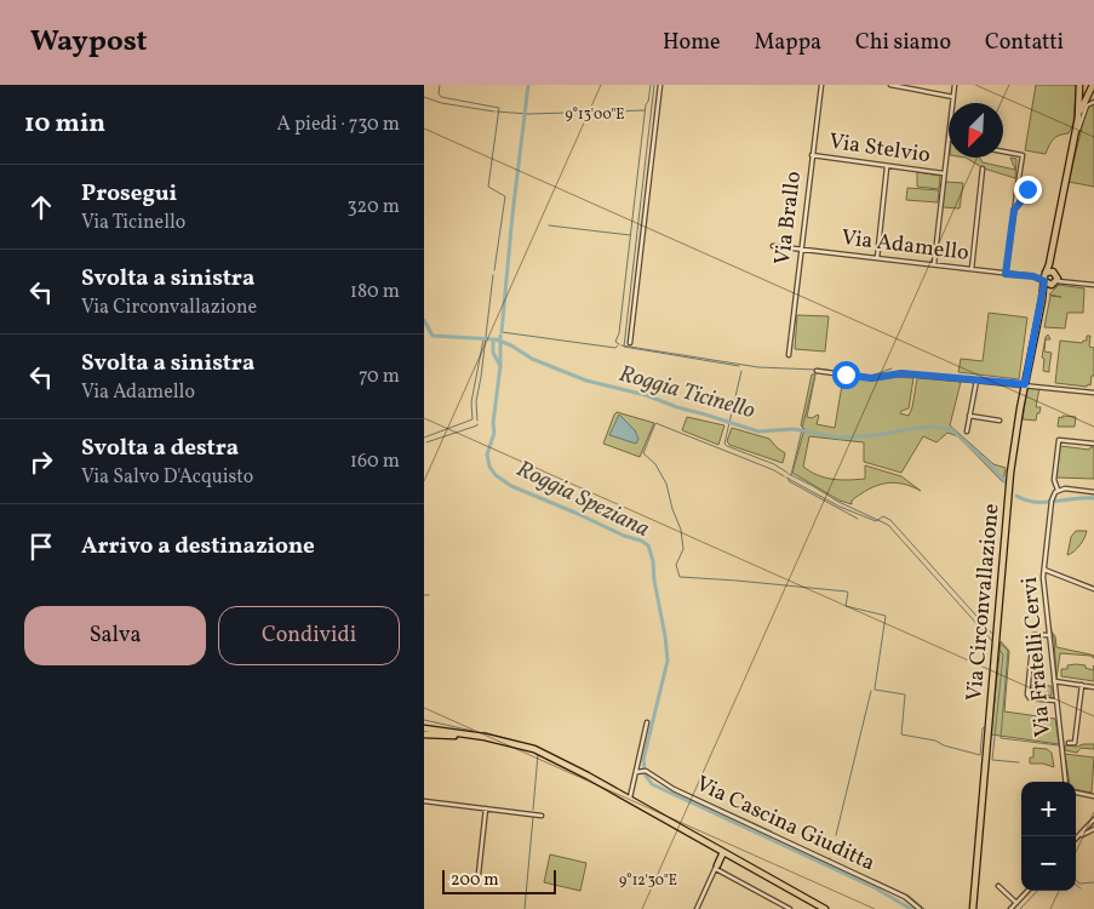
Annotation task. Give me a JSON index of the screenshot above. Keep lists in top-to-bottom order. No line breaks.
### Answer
{"streets":{"main road":["Via Circonvallazione"],"street":["Via Stelvio","Via Brallo","Via Adamello","Via Fratelli Cervi","Via Cascina Giuditta"]},"crossings":[["Via Stelvio","Via Brallo"],["Via Brallo","Via Adamello"],["Via Adamello","Via Circonvallazione"]],"water":["Roggia Ticinello","Roggia Speziana"],"scale_bar":"200 m","north":"bottom left","page":{"header":"Waypost","nav":["Home","Mappa","Chi siamo","Contatti"],"heading":["10 min","A piedi · 730 m"],"list":[["Prosegui","Via Ticinello","320 m"],["Svolta a sinistra","Via Circonvallazione","180 m"],["Svolta a sinistra","Via Adamello","70 m"],["Svolta a destra","Via Salvo D'Acquisto","160 m"],"Arrivo a destinazione"],"buttons":["Salva","Condividi"],"map_buttons":["+","−"],"scale":"200 m"},"coordinates":["9°13'00\"E","9°12'30\"E"]}
